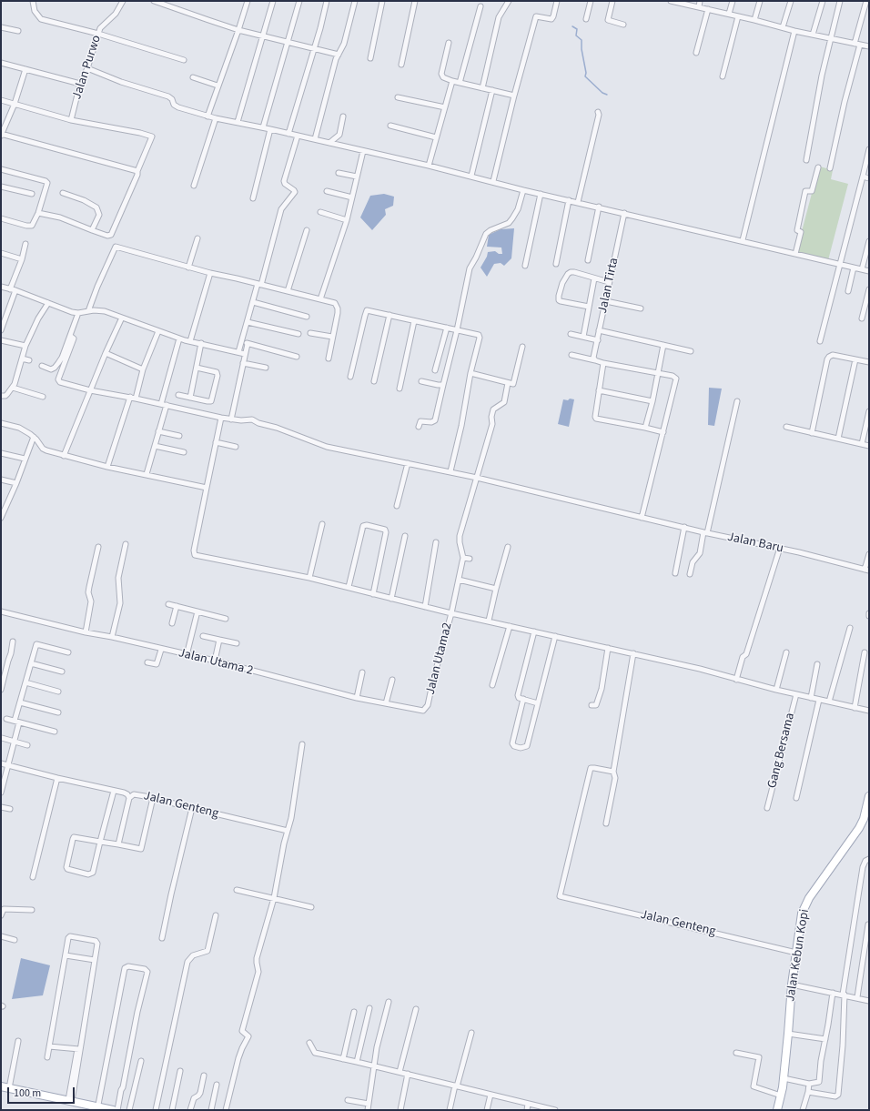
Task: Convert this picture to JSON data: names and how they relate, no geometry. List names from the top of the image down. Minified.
{"streets":{"main road":["Jalan Kebun Kopi"],"street":["Jalan Purwo","Jalan Tirta","Jalan Baru","Jalan Utama2","Jalan Utama 2","Gang Bersama","Jalan Genteng"]},"crossings":[["Jalan Utama2","Jalan Utama 2"],["Jalan Genteng","Jalan Kebun Kopi"]],"scale_bar":"100 m"}
